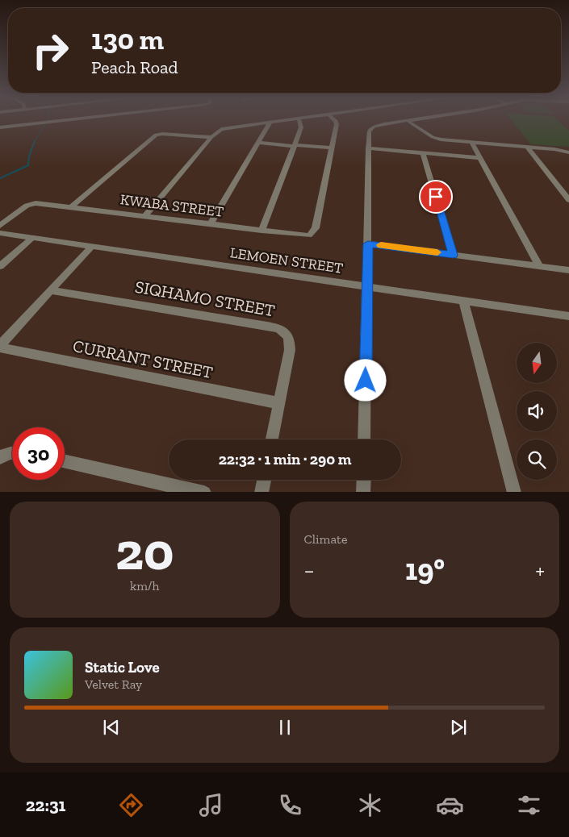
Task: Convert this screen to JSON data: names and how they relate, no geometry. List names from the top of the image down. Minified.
{"streets":{"street":["KWABA STREET","LEMOEN STREET","SIQHAMO STREET","CURRANT STREET"]},"crossings":[["SIQHAMO STREET","CURRANT STREET"]],"north":"bottom","page":{"turn":["130 m","Peach Road"],"limit":"30","trip":"22:32 · 1 min · 290 m","tile":[["20","km/h"],"Climate"],"heat":["−","19°","+"],"song":["Static Love","Velvet Ray"],"tabs":"22:31"}}
